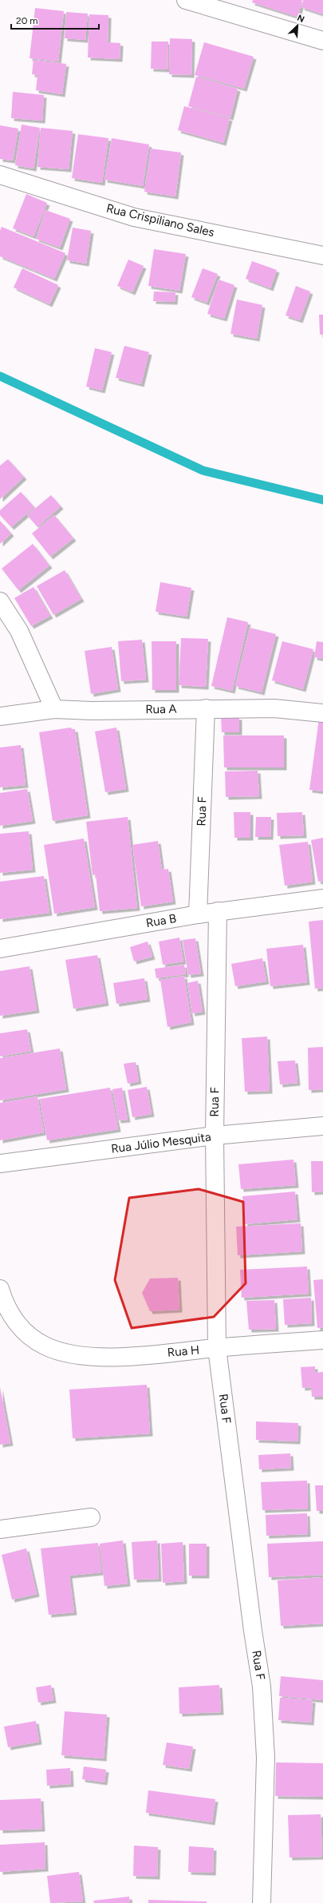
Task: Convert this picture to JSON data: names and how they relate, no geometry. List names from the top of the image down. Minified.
{"streets":{"street":["Rua Crispiliano Sales","Rua A","Rua F","Rua B","Rua Júlio Mesquita","Rua H"]},"crossings":[["Rua A","Rua F"],["Rua F","Rua B"],["Rua F","Rua Júlio Mesquita"],["Rua F","Rua H"]],"scale_bar":"20 m","north":"top right"}
